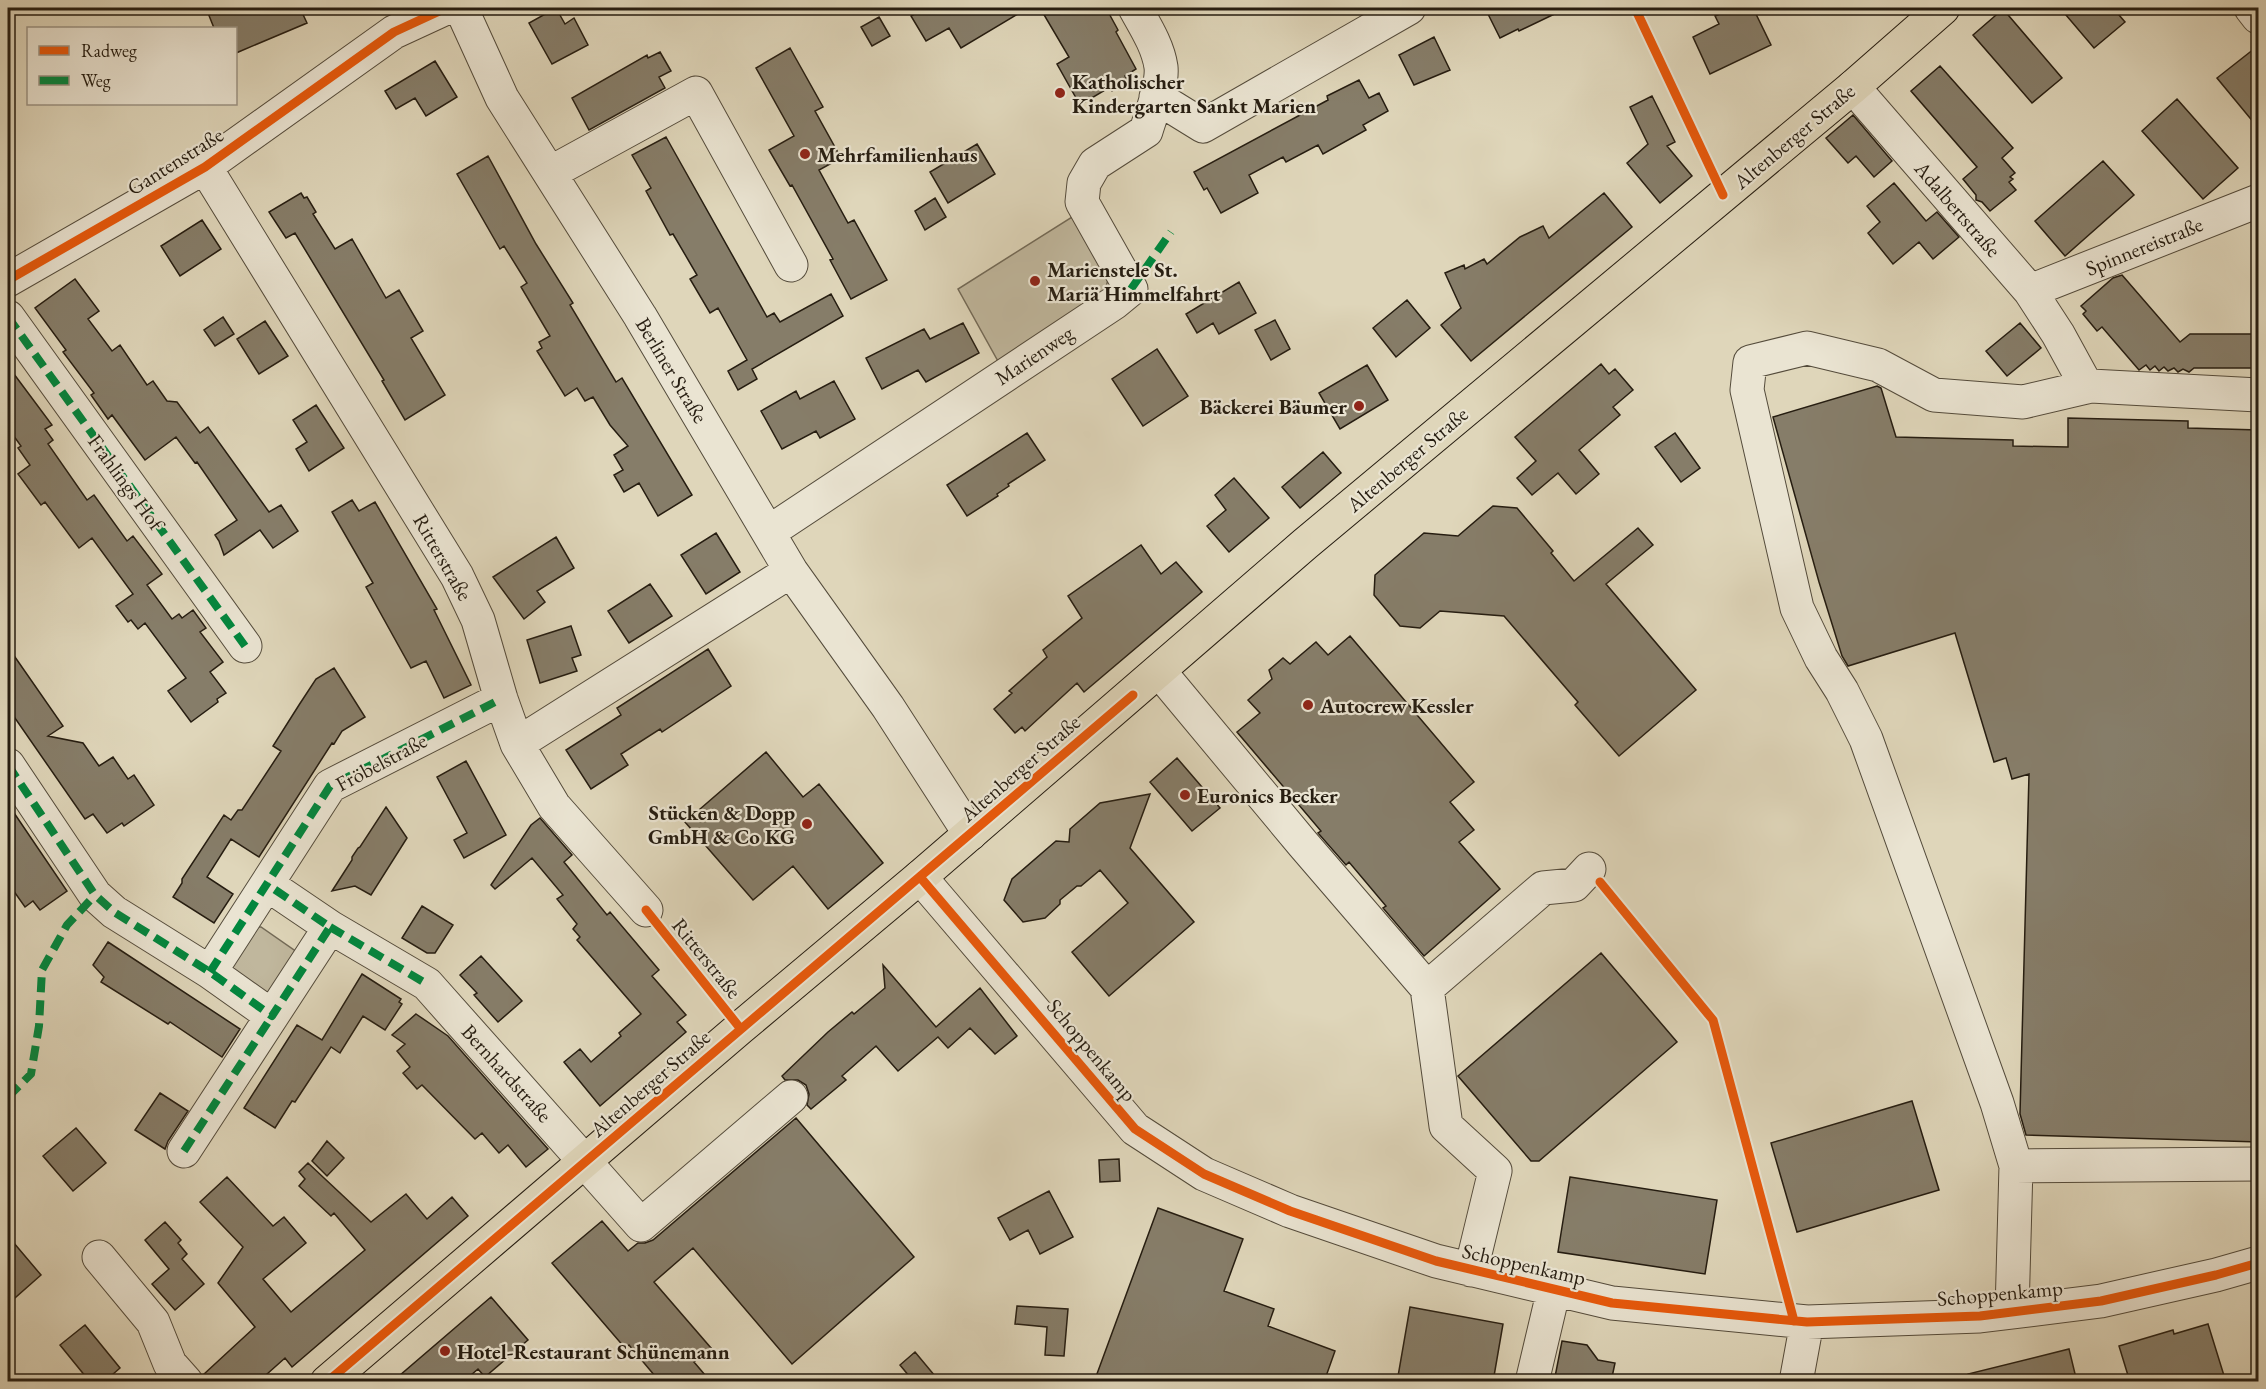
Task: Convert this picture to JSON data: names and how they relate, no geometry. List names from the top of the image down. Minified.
{"streets":{"main road":["Altenberger Straße"],"street":["Gantenstraße","Adalbertstraße","Spinnereistraße","Marienweg","Berliner Straße","Frahlings Hof","Ritterstraße","Fröbelstraße","Schoppenkamp","Bernhardstraße"]},"crossings":[["Altenberger Straße","Adalbertstraße"],["Altenberger Straße","Berliner Straße"],["Altenberger Straße","Schoppenkamp"],["Altenberger Straße","Bernhardstraße"],["Gantenstraße","Ritterstraße"],["Adalbertstraße","Spinnereistraße"],["Marienweg","Berliner Straße"],["Ritterstraße","Fröbelstraße"]],"places":["Katholischer Kindergarten Sankt Marien","Mehrfamilienhaus","Marienstele St. Mariä Himmelfahrt","Bäckerei Bäumer","Autocrew Kessler","Euronics Becker","Stücken & Dopp GmbH & Co KG","Hotel-Restaurant Schünemann"],"legend":["Radweg","Weg"]}
